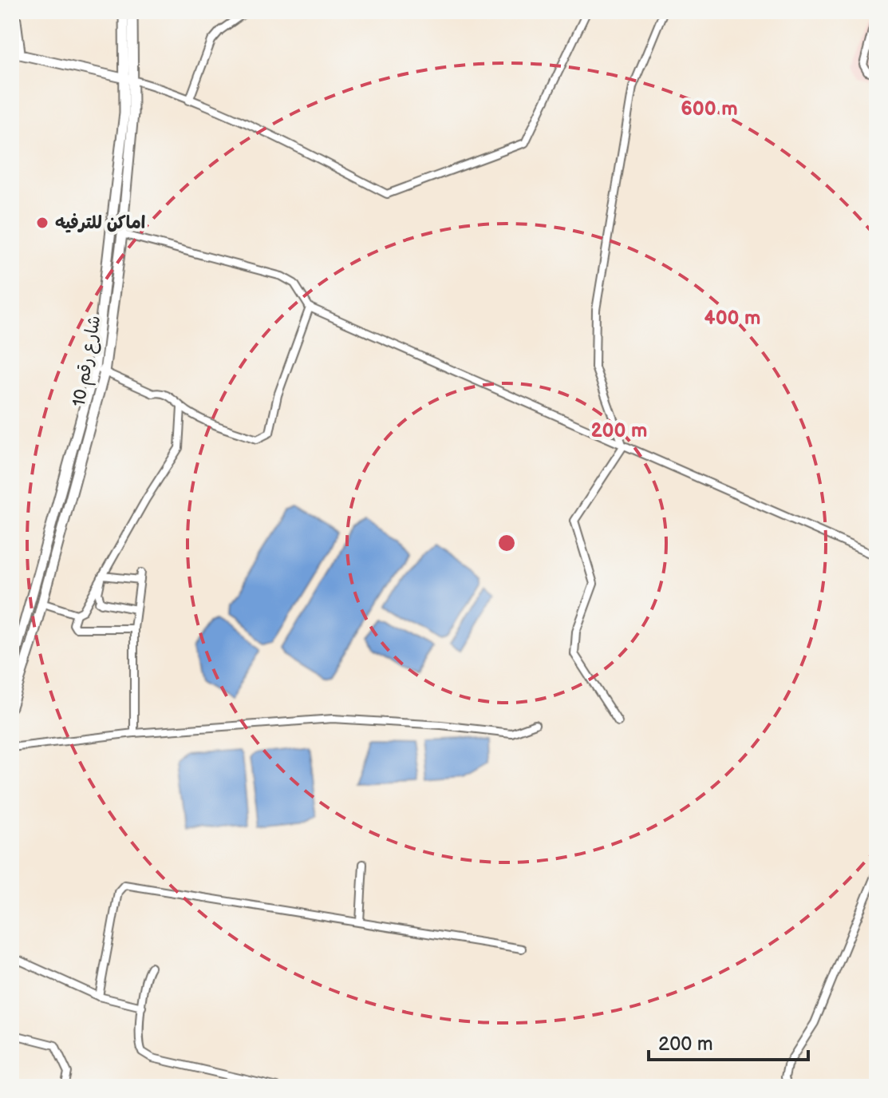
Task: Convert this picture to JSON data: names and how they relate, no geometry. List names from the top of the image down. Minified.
{"streets":{"main road":["شارع رقم 10"]},"places":["اماكن للترفيه"],"scale_bar":"200 m","rings":["600 m","400 m","200 m"]}
